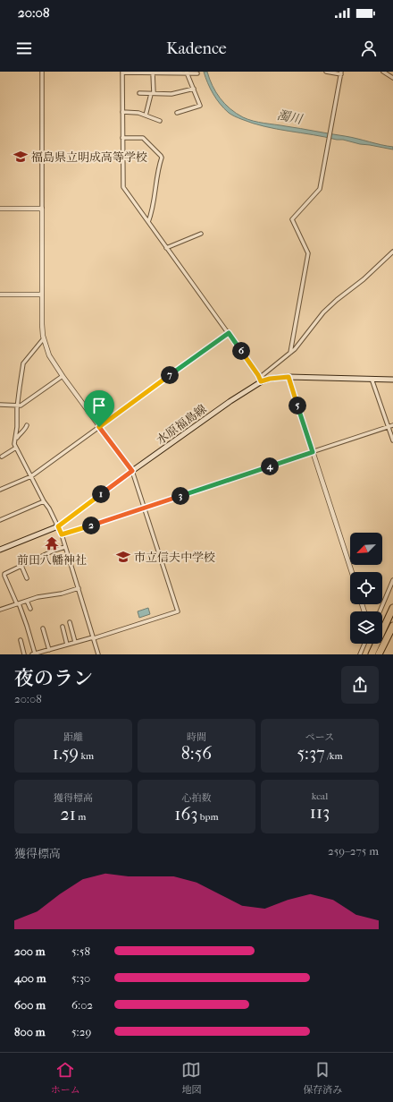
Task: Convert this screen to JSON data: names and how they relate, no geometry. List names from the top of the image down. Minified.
{"streets":{"main road":["水原福島線"]},"water":["濁川"],"places":{"school or university":["福島県立明成高等学校","市立信夫中学校"],"temple":["前田八幡神社"]},"north":"bottom left","page":{"status":"20:08","header":"Kadence","pins":["6","7","5","4","1","3","2"],"heading":["夜のラン","20:08"],"stats":[["距離","1.59 km"],["時間","8:56"],["ペース","5:37 /km"],["獲得標高","21 m"],["心拍数","163 bpm"],["kcal","113"]],"chart":["獲得標高","259–275 m"],"list":[{"name":"200 m","note":"5:58"},{"name":"400 m","note":"5:30"},{"name":"600 m","note":"6:02"},{"name":"800 m","note":"5:29"}],"tabs":["ホーム","地図","保存済み"]}}
